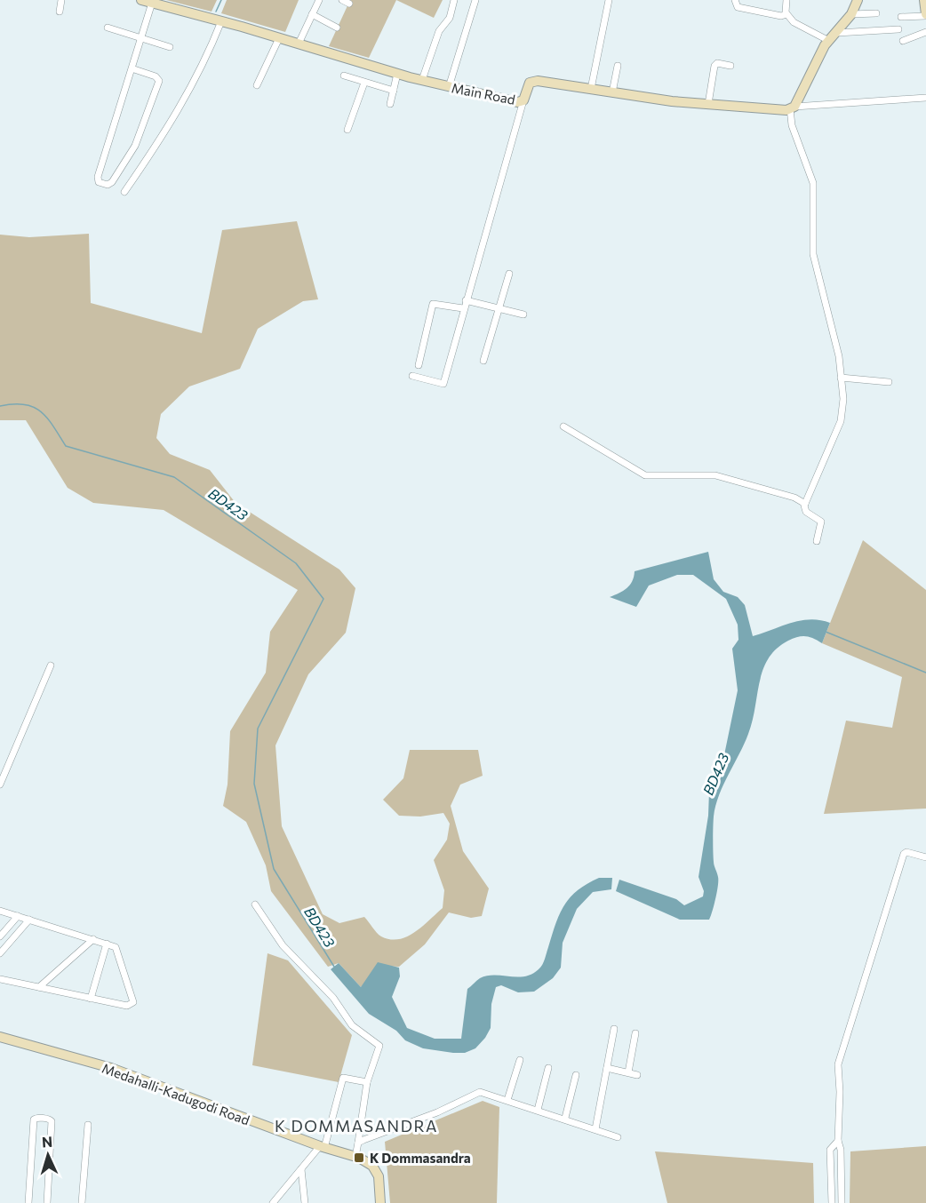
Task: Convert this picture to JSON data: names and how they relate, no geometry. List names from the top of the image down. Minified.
{"streets":{"street":["Main Road","Medahalli-Kadugodi Road"]},"districts":["K DOMMASANDRA"],"water":["BD423"],"places":{"transit":["K Dommasandra"]},"north":"top"}
